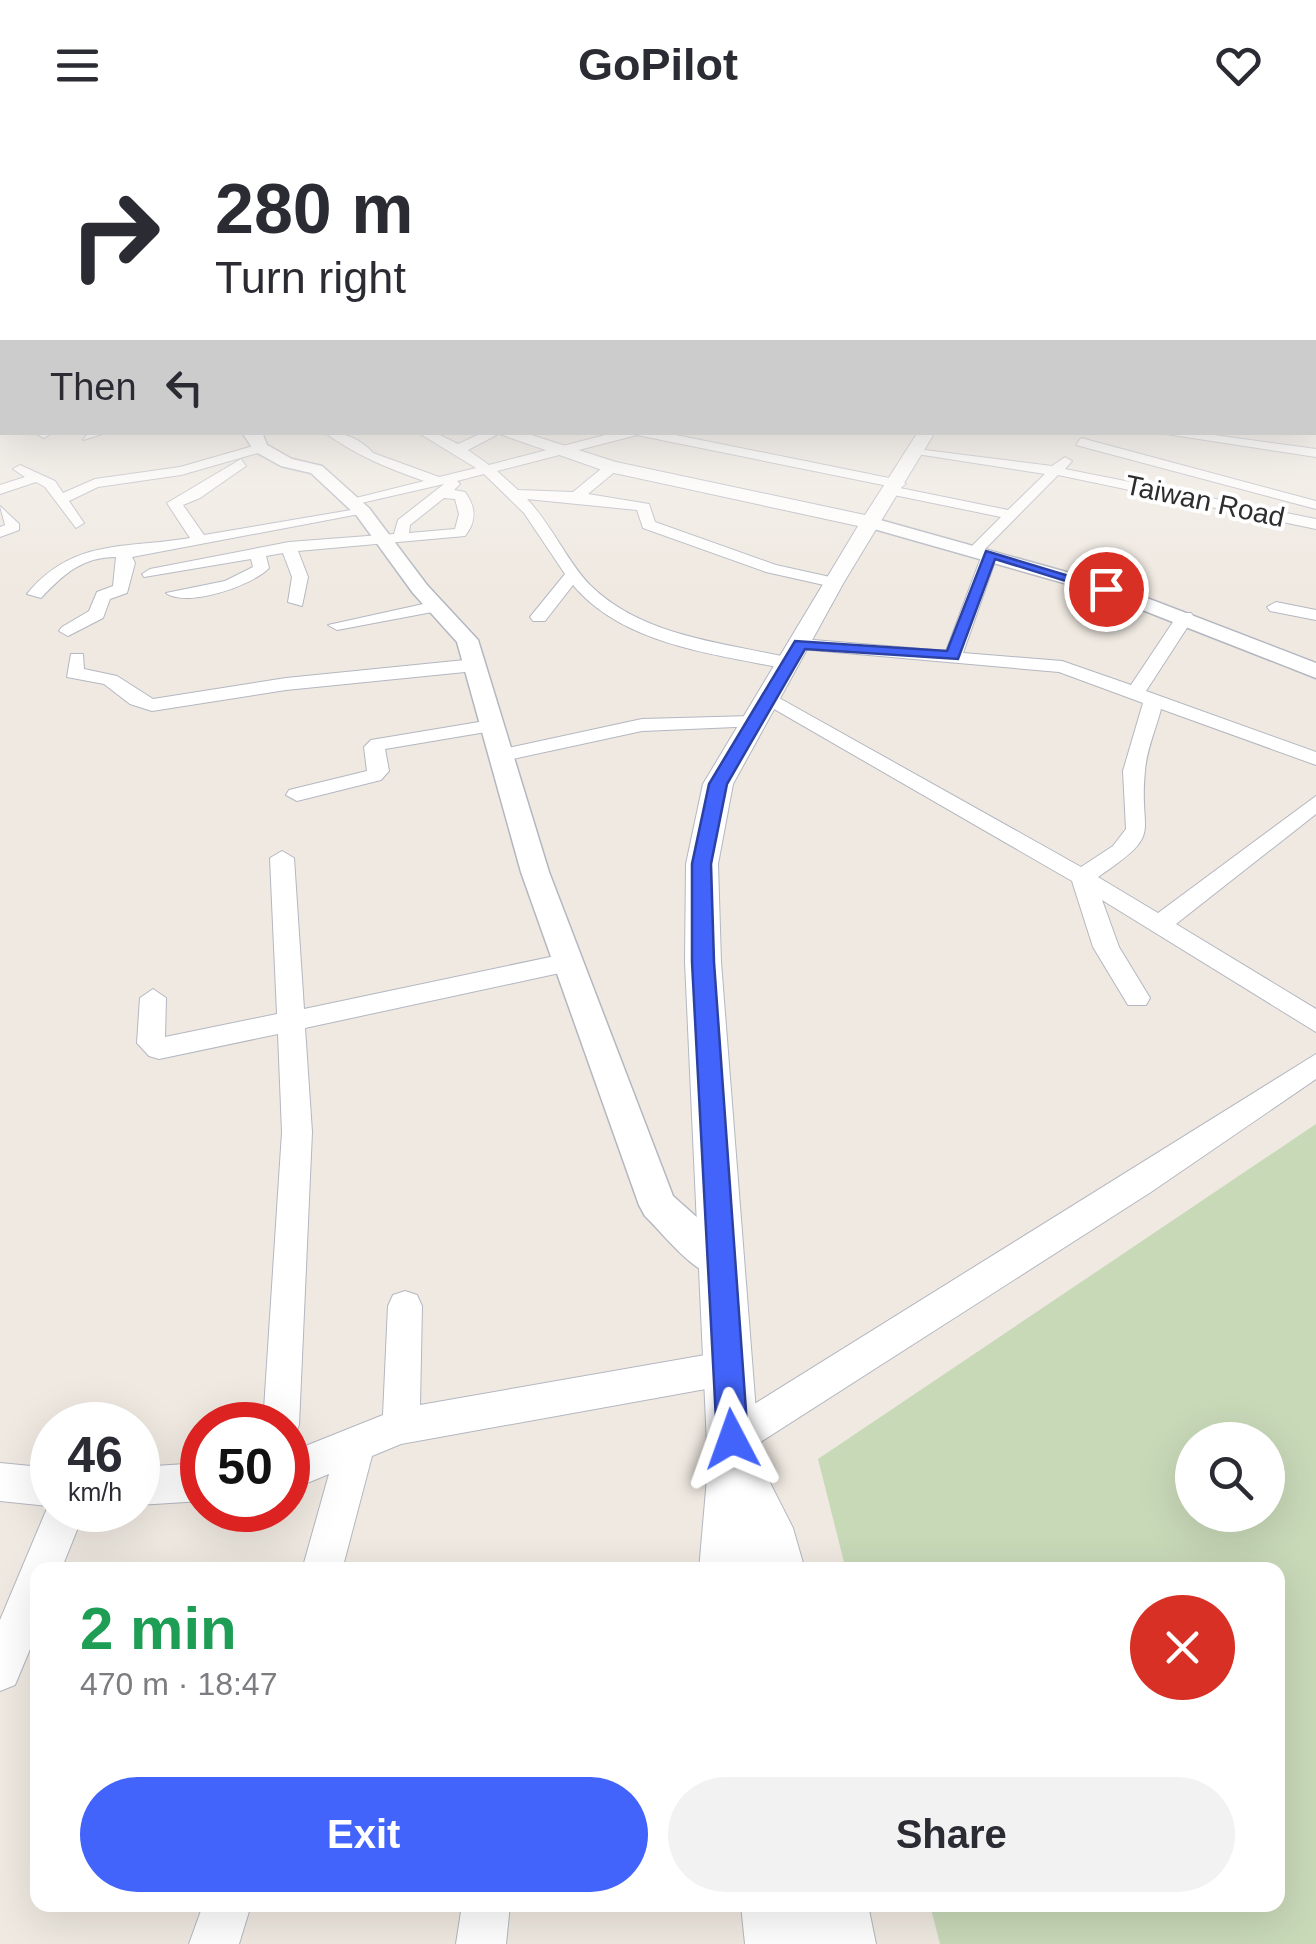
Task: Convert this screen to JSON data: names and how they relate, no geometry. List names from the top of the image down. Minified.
{"streets":{"street":["Taiwan Road"]},"page":{"header":"GoPilot","turn":["280 m","Turn right"],"then":"Then","speed":"46 km/h","limit":"50","heading":["2 min","470 m · 18:47"],"buttons":["Exit","Share"]}}
